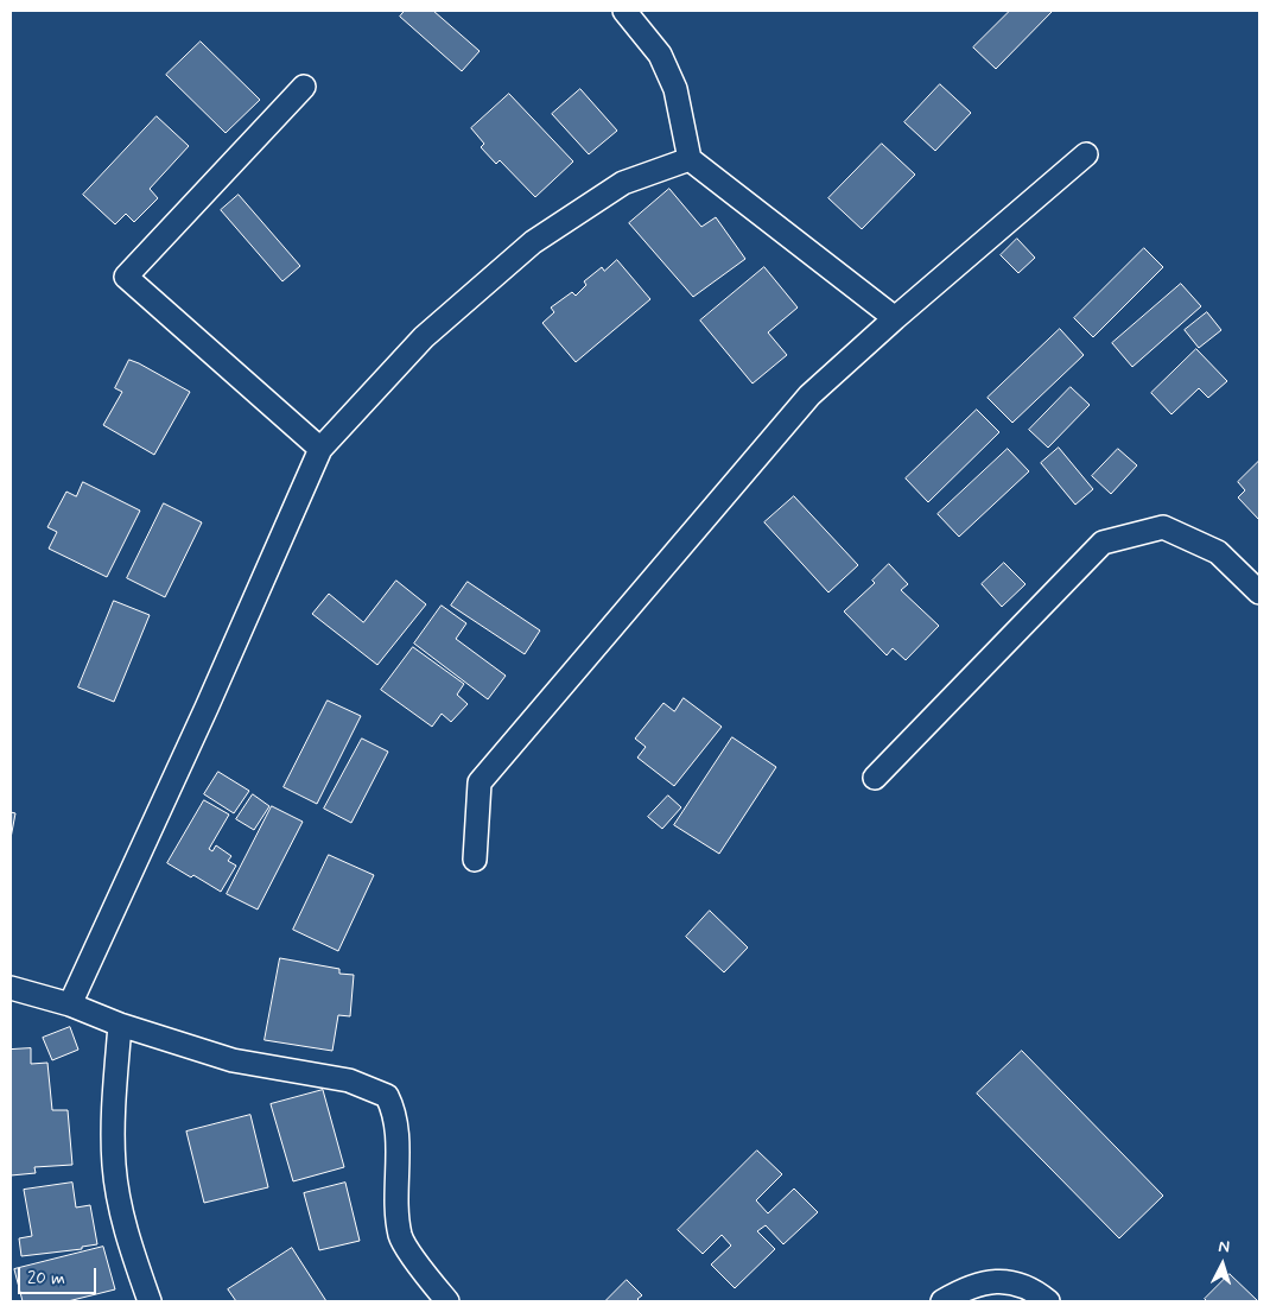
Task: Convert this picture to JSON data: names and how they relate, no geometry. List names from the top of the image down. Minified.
{"scale_bar":"20 m","north":"top"}
